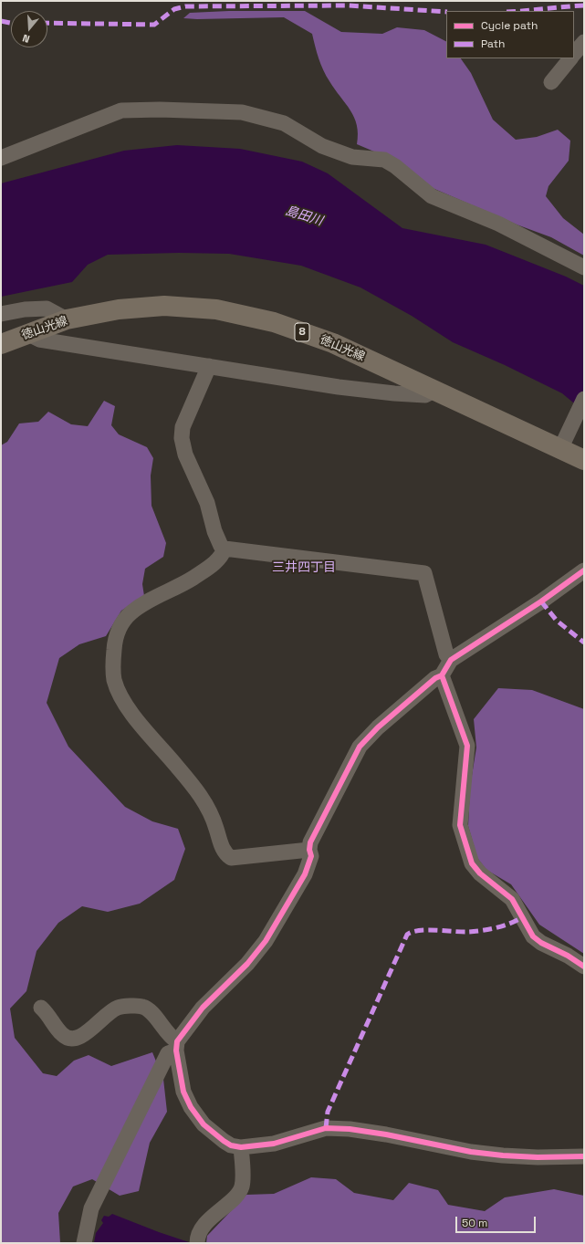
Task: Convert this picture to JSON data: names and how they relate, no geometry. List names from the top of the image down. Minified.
{"streets":{"main road":["徳山光線","8"]},"districts":["三井四丁目"],"water":["島田川"],"legend":["Cycle path","Path"],"scale_bar":"50 m","north":"bottom"}
